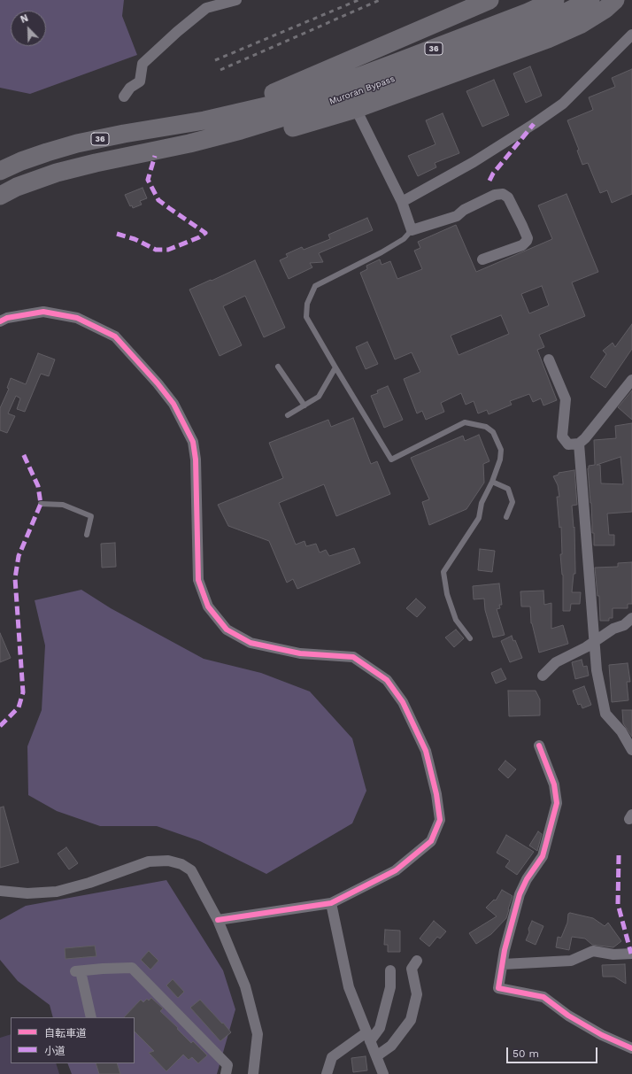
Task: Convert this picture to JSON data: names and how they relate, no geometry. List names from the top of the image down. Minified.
{"streets":{"highway":["36","Muroran Bypass"]},"crossings":[["36","Muroran Bypass"]],"legend":["自転車道","小道"],"scale_bar":"50 m","north":"top left"}
